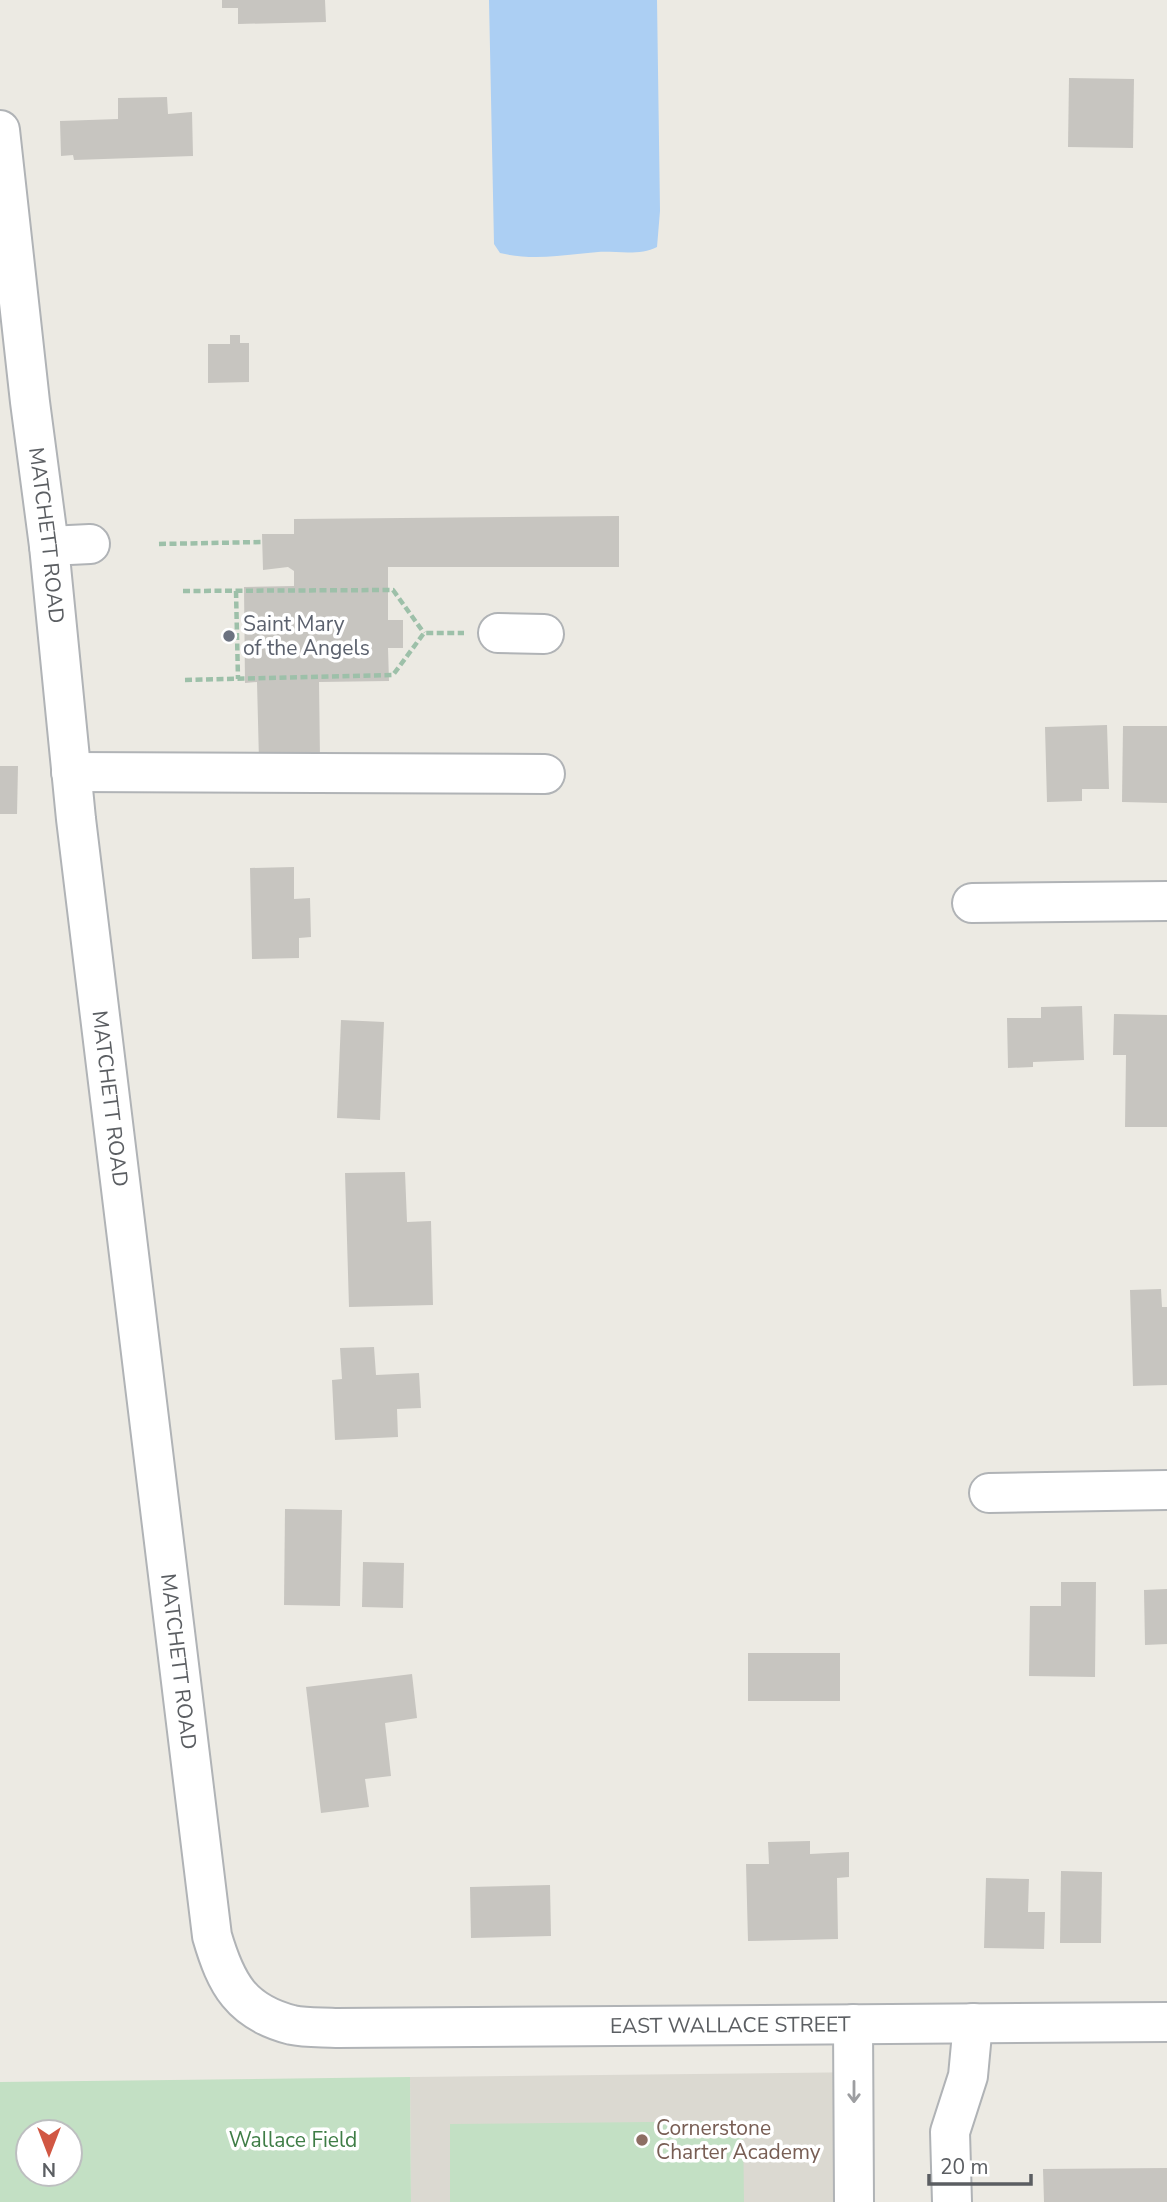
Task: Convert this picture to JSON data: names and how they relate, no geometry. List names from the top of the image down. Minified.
{"streets":{"street":["MATCHETT ROAD","EAST WALLACE STREET"]},"crossings":[["MATCHETT ROAD","EAST WALLACE STREET"]],"parks":["Wallace Field"],"places":["Saint Mary of the Angels","Cornerstone Charter Academy"],"scale_bar":"20 m","north":"bottom"}
